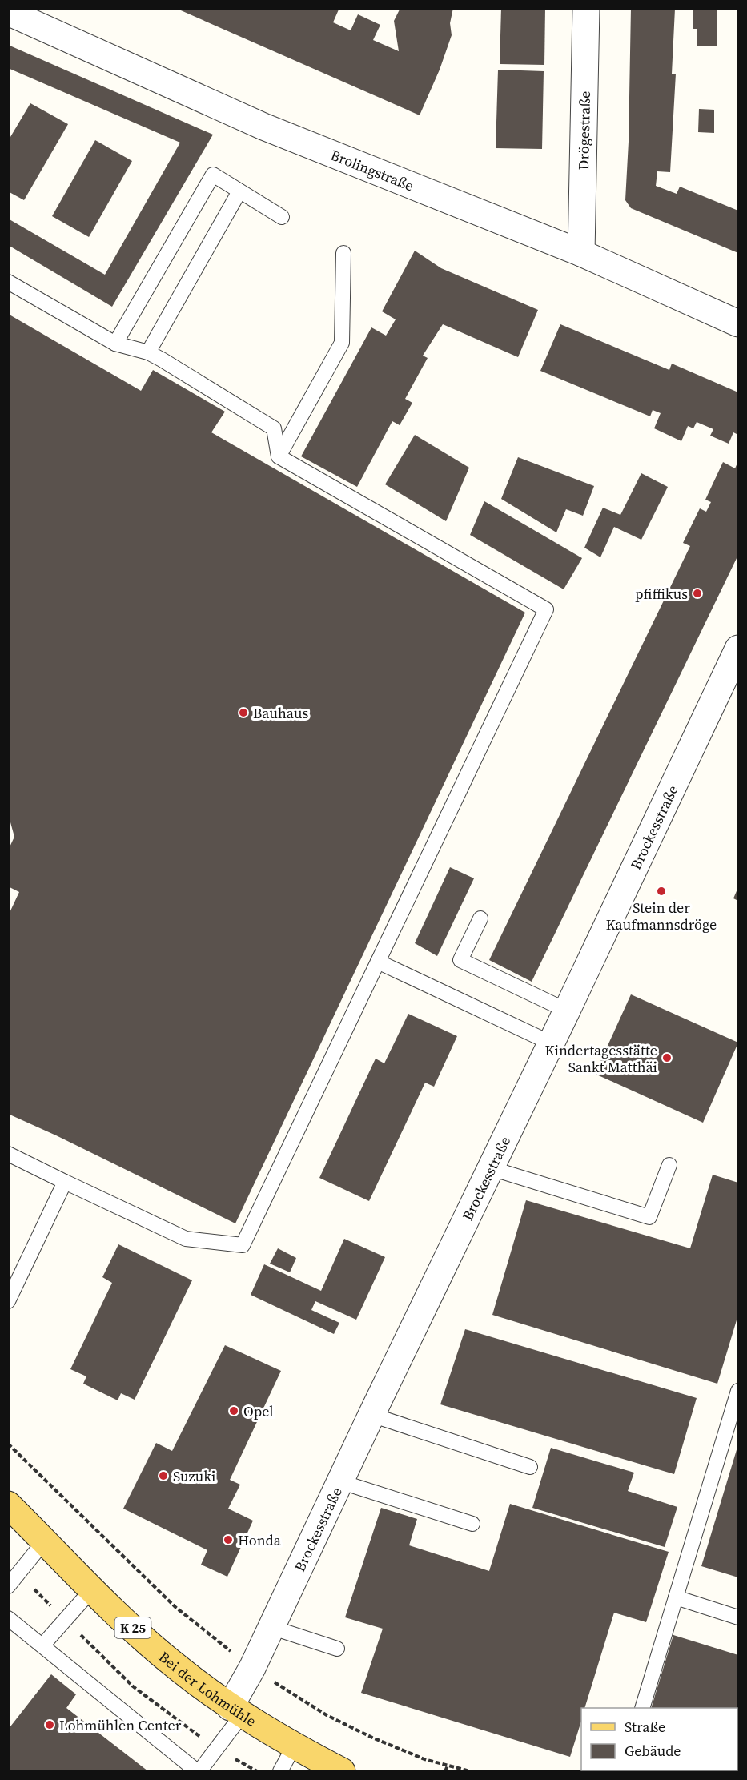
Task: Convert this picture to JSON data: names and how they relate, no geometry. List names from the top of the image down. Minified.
{"streets":{"main road":["K 25","Bei der Lohmühle"],"street":["Drögestraße","Brolingstraße","Brockesstraße"]},"crossings":[["Drögestraße","Brolingstraße"],["Brockesstraße","Bei der Lohmühle"]],"places":["pfiffikus","Bauhaus","Stein der Kaufmannsdröge","Kindertagesstätte Sankt Matthäi","Opel","Suzuki","Honda","Lohmühlen Center"],"legend":["Straße","Gebäude"]}
